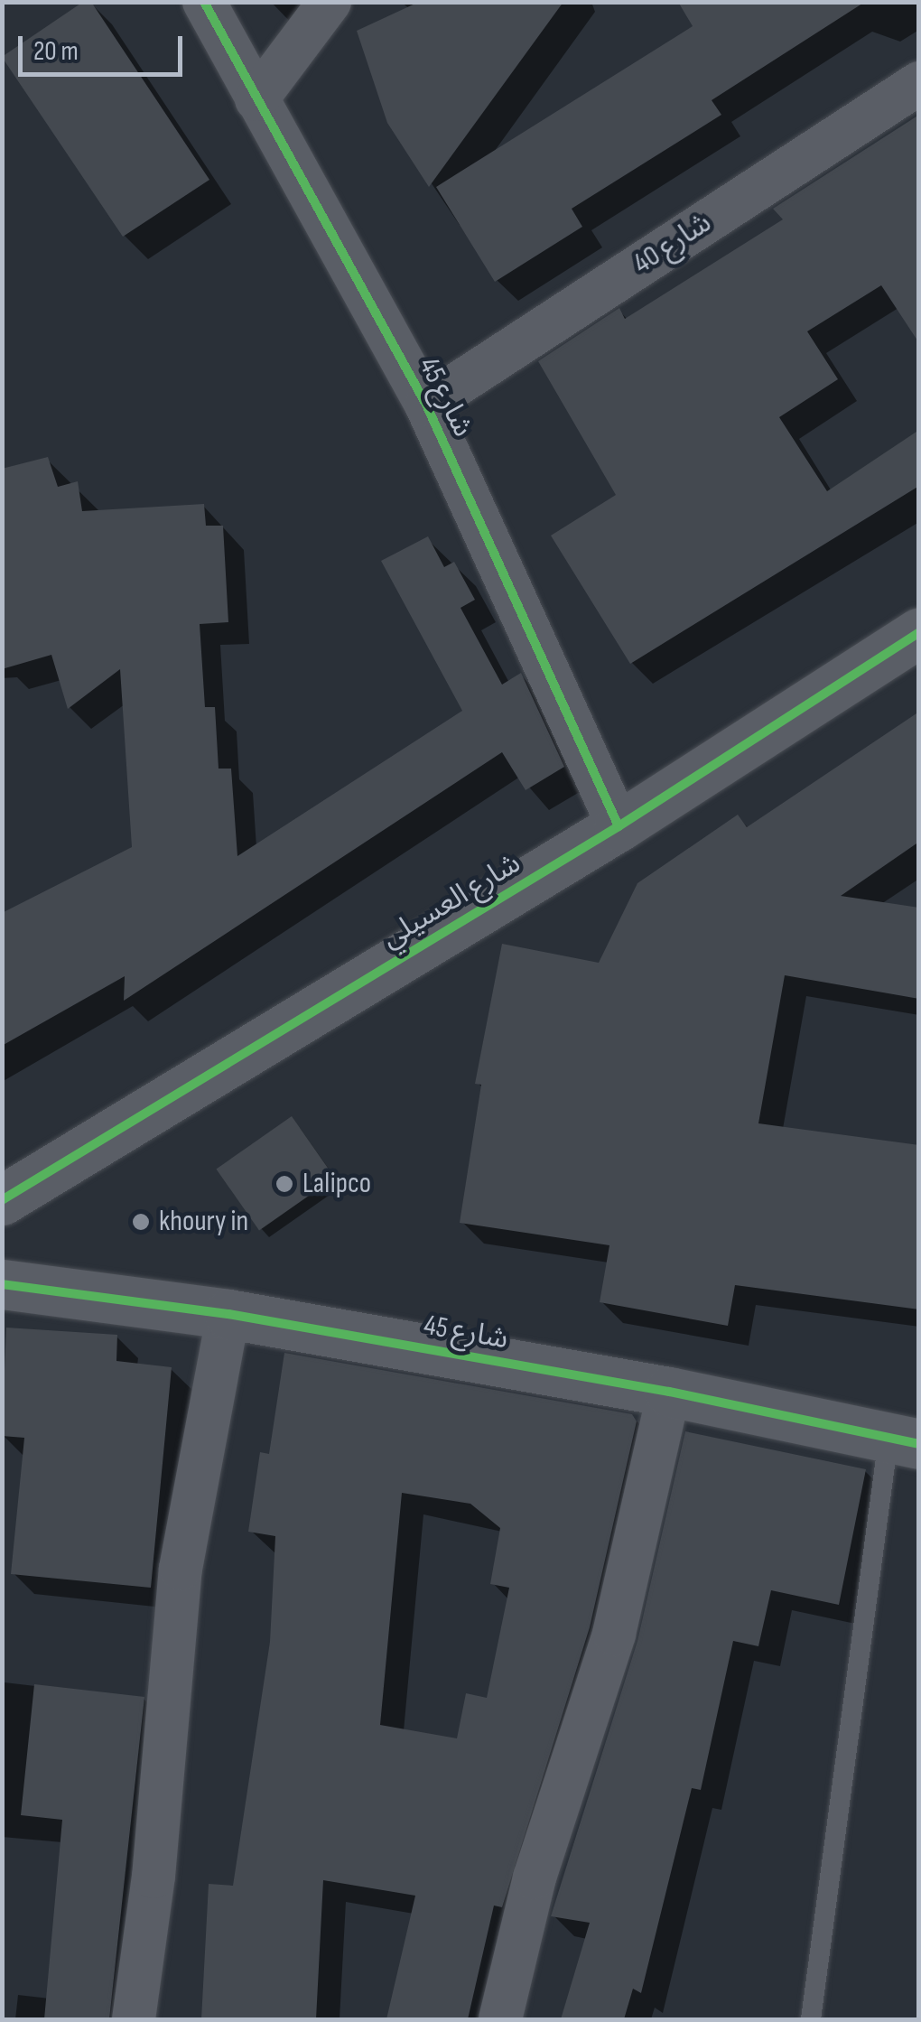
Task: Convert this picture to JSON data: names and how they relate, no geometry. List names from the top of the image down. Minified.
{"streets":{"street":["شارع 40","شارع 45","شارع العسيلي"]},"crossings":[["شارع 40","شارع 45"],["شارع 45","شارع العسيلي"]],"places":["Lalipco","khoury in"],"scale_bar":"20 m"}
